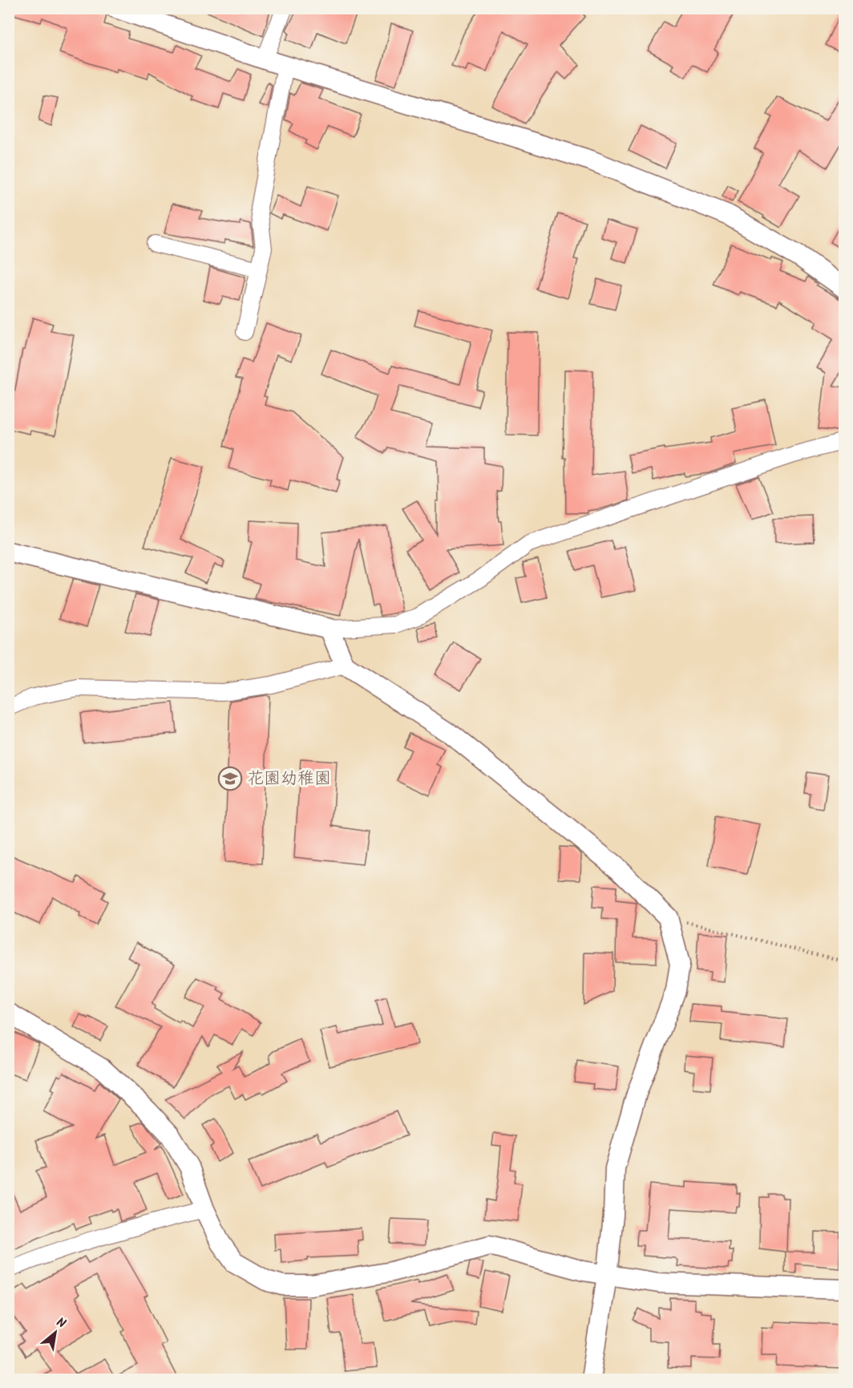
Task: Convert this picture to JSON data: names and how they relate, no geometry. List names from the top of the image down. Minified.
{"places":{"school or university":["花園幼稚園"]},"north":"top right"}
